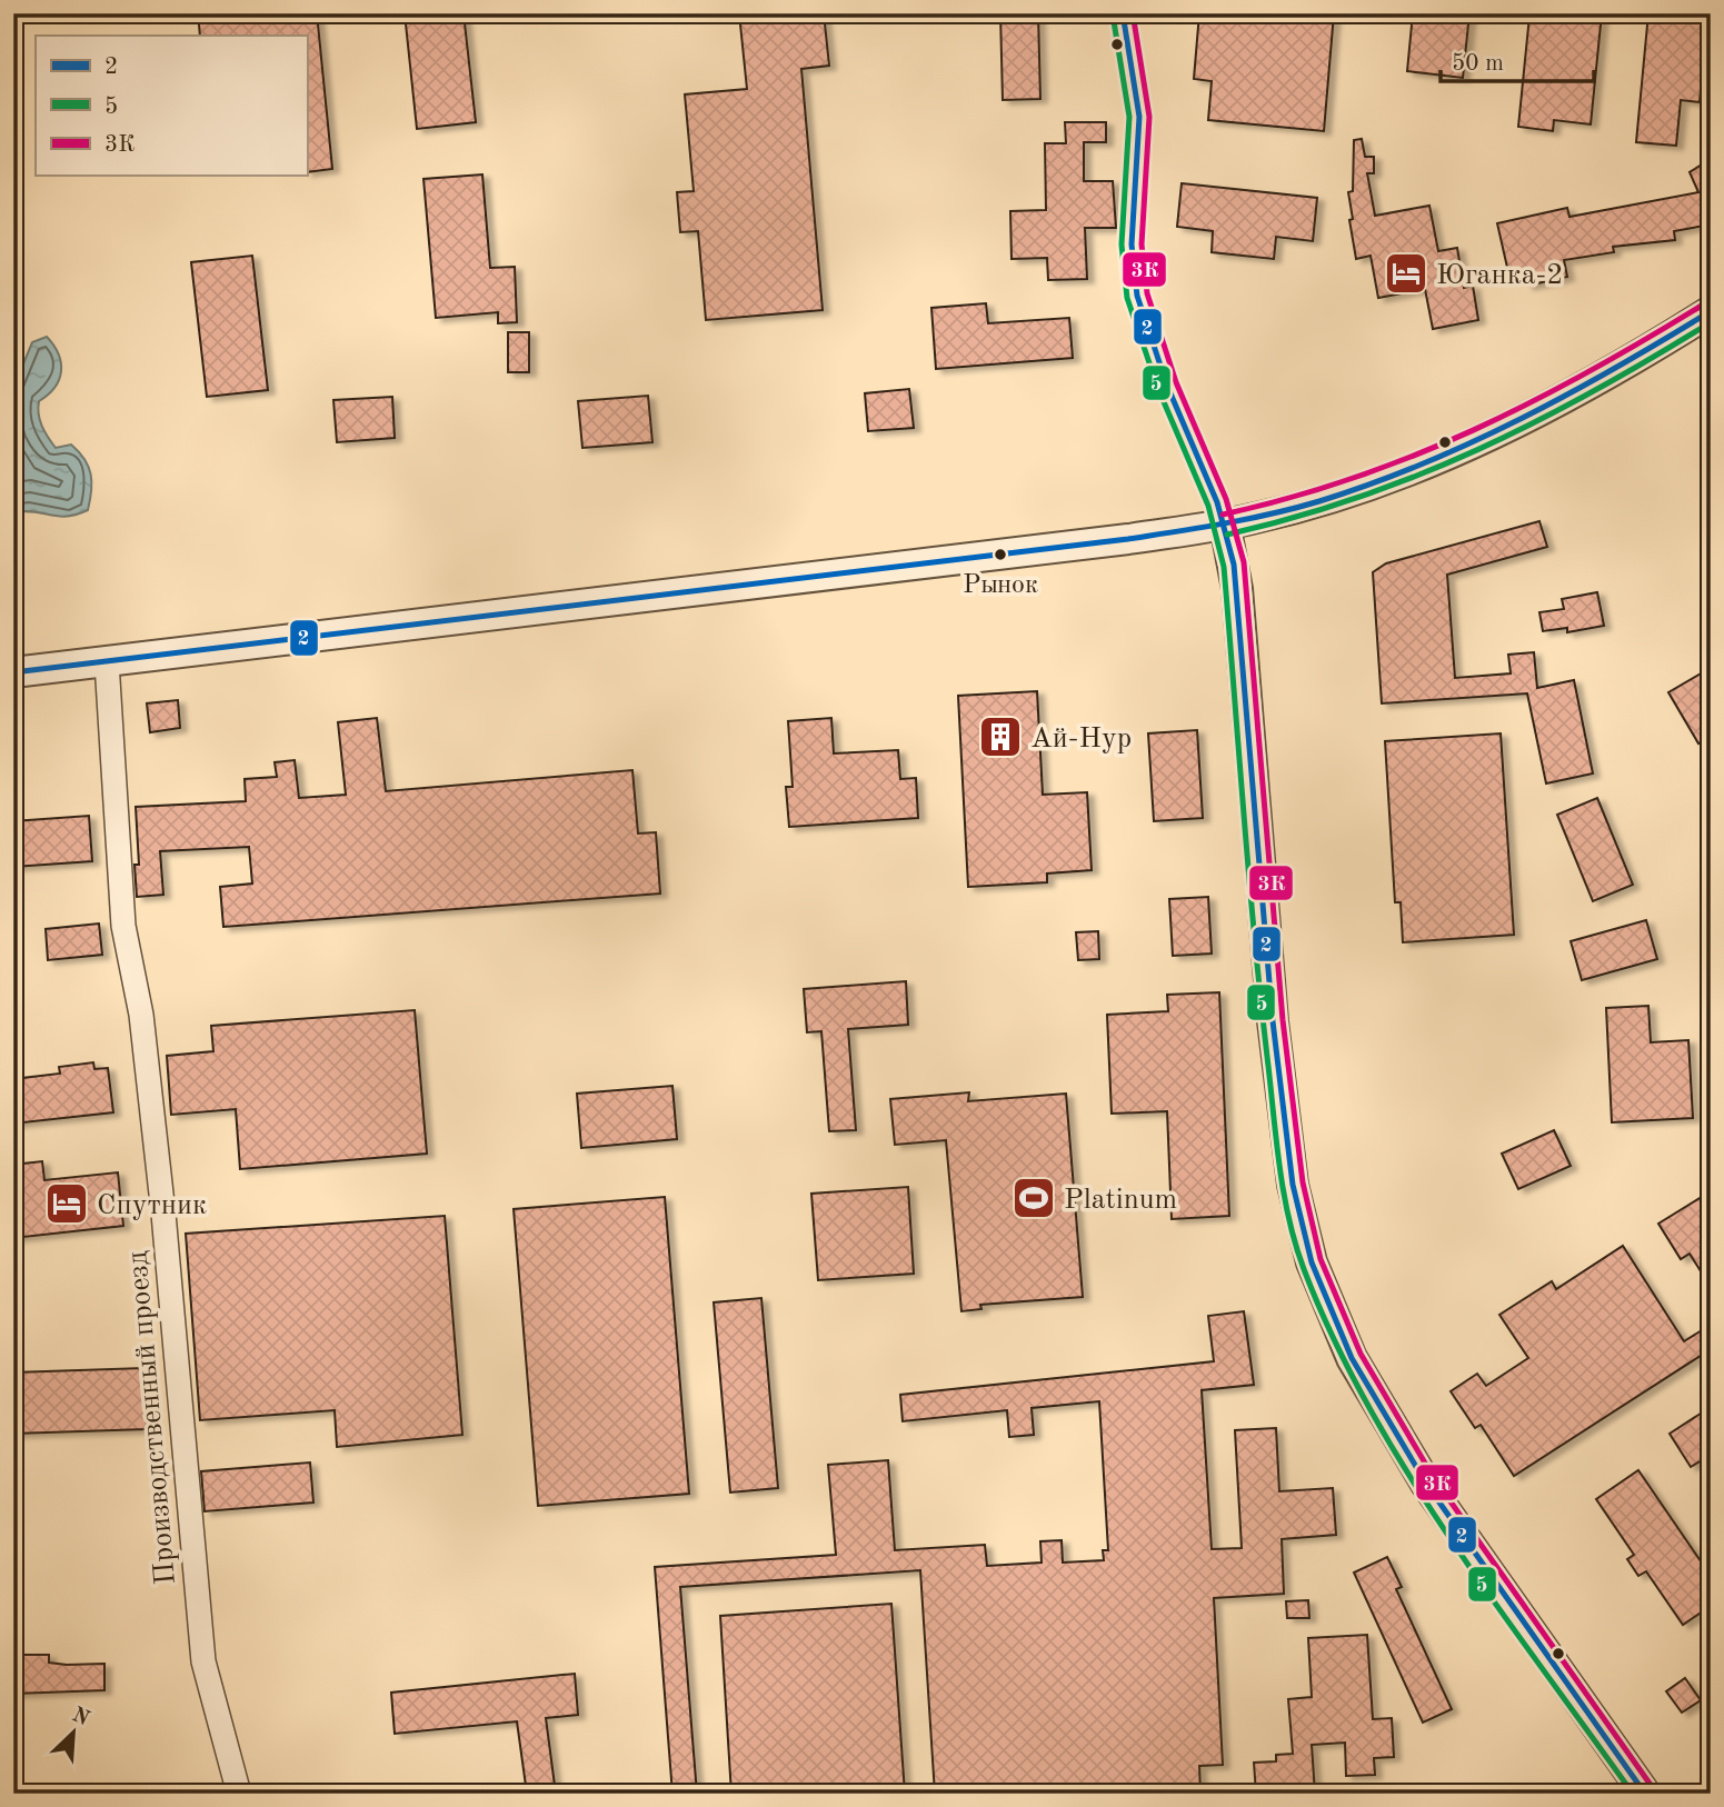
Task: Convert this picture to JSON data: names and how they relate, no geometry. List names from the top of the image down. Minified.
{"streets":{"street":["Производственный проезд"]},"places":{"hotel":["Юганка-2","Спутник"],"other":["Рынок"],"building":["Ай-Нур"],"sports":["Platinum"]},"lines":["transit line 2","transit line 3К","transit line 5"],"legend":["2","5","3К"],"scale_bar":"50 m","north":"top right"}
